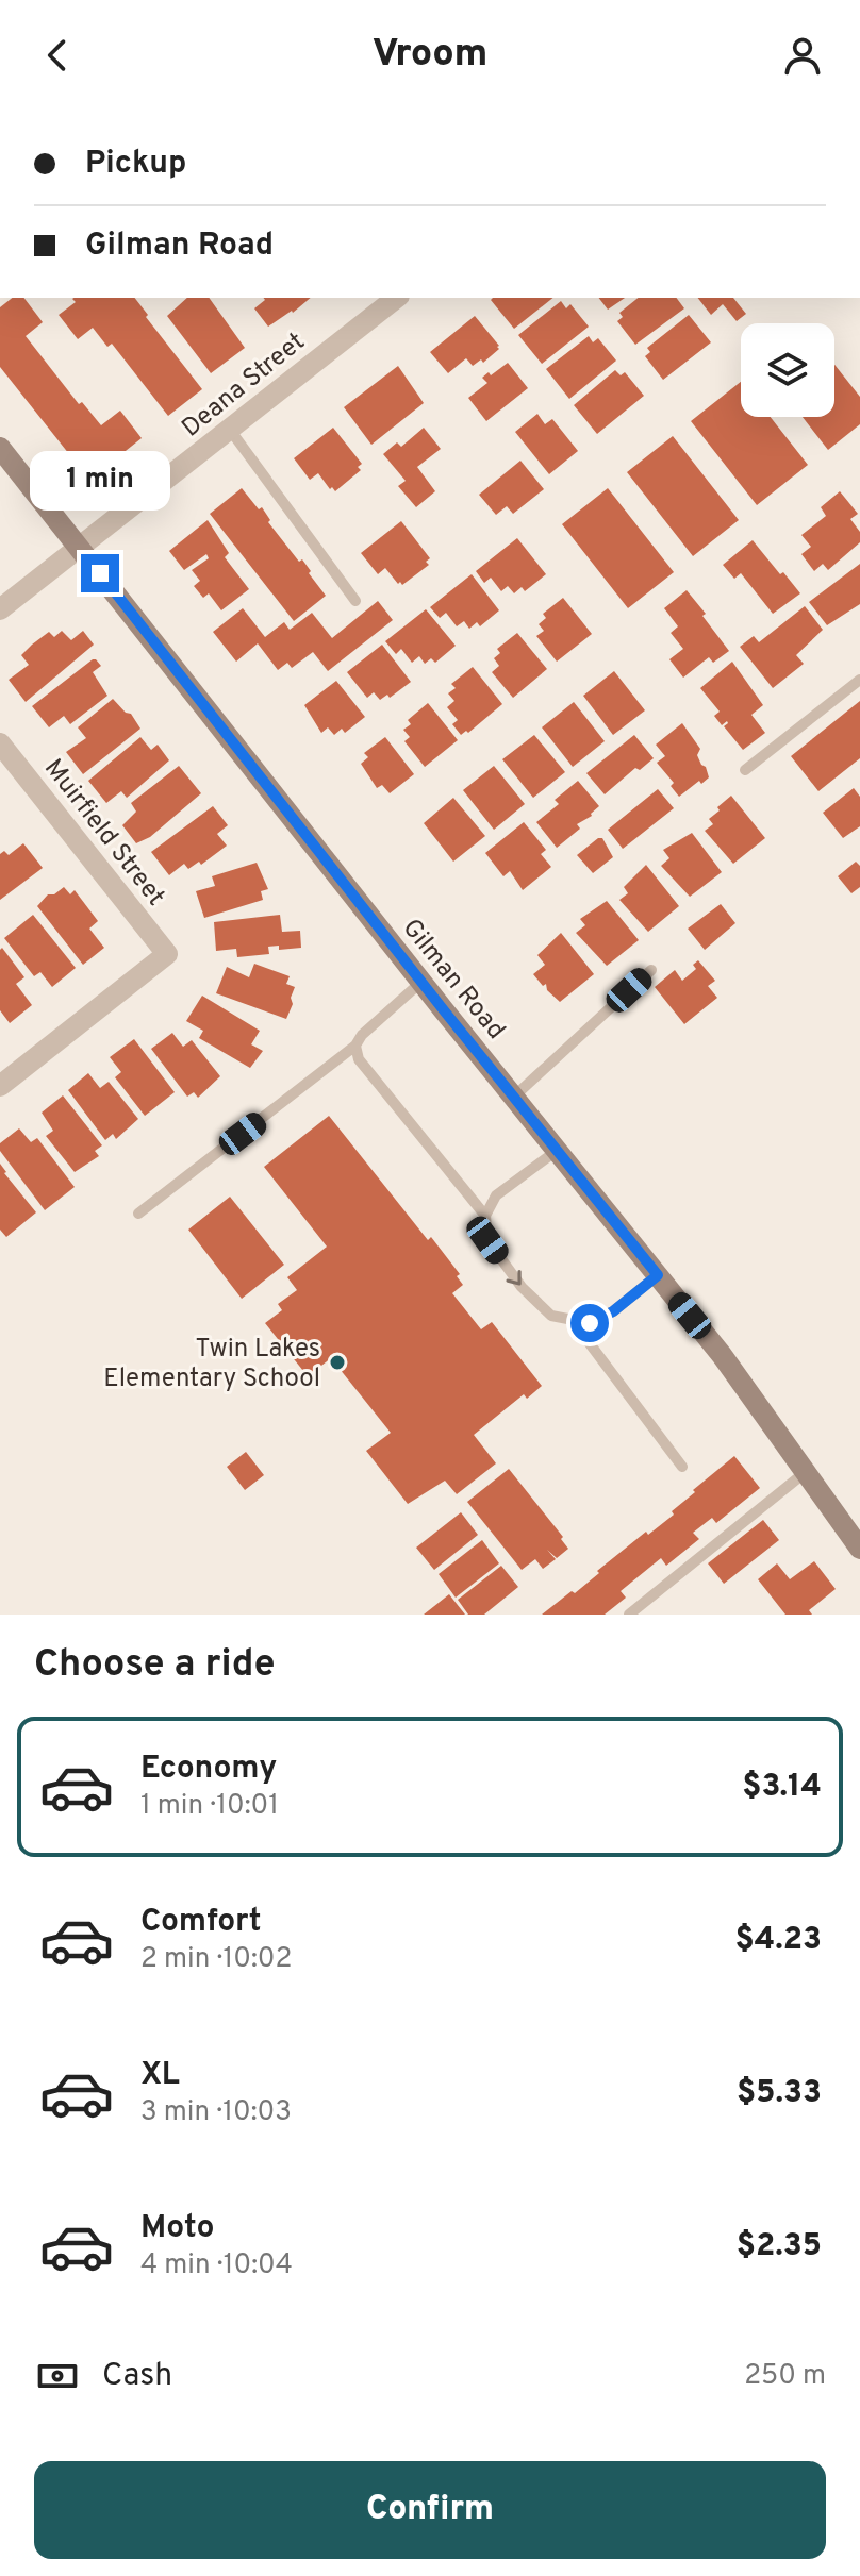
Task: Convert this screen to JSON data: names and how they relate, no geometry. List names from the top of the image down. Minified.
{"streets":{"street":["Deana Street","Muirfield Street","Gilman Road"]},"crossings":[["Deana Street","Gilman Road"]],"places":["Twin Lakes Elementary School"],"page":{"header":"Vroom","banner":["Pickup","Gilman Road"],"bubble":"1 min","heading":"Choose a ride","list":[{"name":"Economy","note":"1 min · 10:01","value":"$3.14"},{"name":"Comfort","note":"2 min · 10:02","value":"$4.23"},{"name":"XL","note":"3 min · 10:03","value":"$5.33"},{"name":"Moto","note":"4 min · 10:04","value":"$2.35"}],"pay":["Cash","250 m"],"buttons":"Confirm"}}
